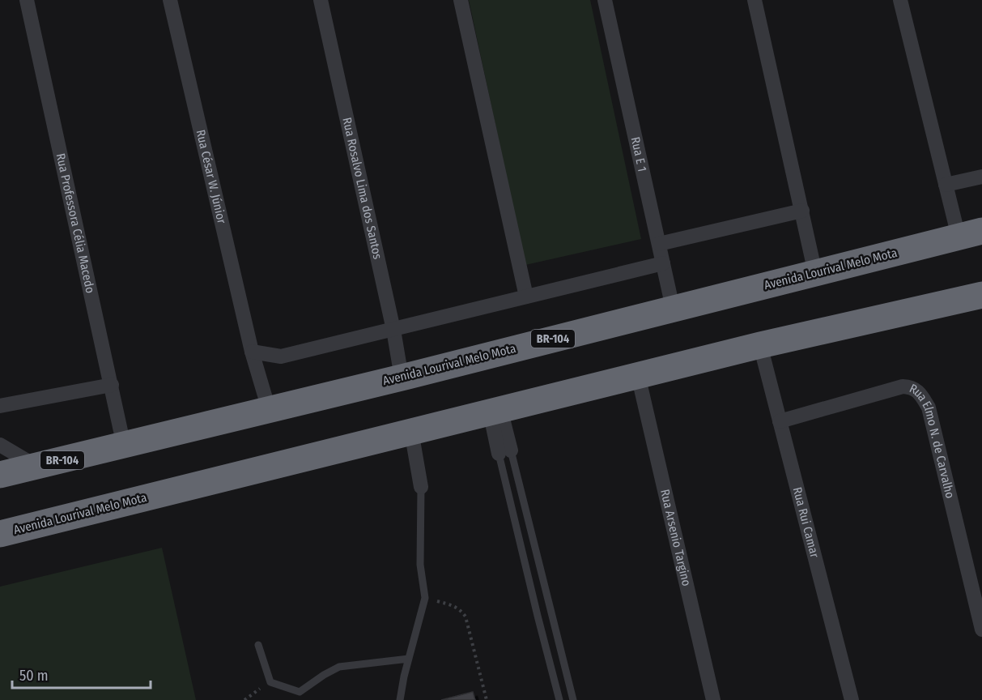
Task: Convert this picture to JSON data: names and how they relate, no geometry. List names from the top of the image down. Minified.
{"streets":{"highway":["Avenida Lourival Melo Mota","BR-104"],"street":["Rua E 1","Rua César W. Júnior","Rua Rosalvo Lima dos Santos","Rua Professora Célia Macedo","Rua Elmo N. de Carvalho","Rua Rui Camar","Rua Arsenio Targino"]},"crossings":[["Rua E 1","Avenida Lourival Melo Mota"],["Rua César W. Júnior","Avenida Lourival Melo Mota"],["Rua Rosalvo Lima dos Santos","Avenida Lourival Melo Mota"],["Rua Professora Célia Macedo","Avenida Lourival Melo Mota"],["Avenida Lourival Melo Mota","Rua Rui Camar"],["Avenida Lourival Melo Mota","Rua Arsenio Targino"],["Rua Elmo N. de Carvalho","Rua Rui Camar"]],"scale_bar":"50 m"}
